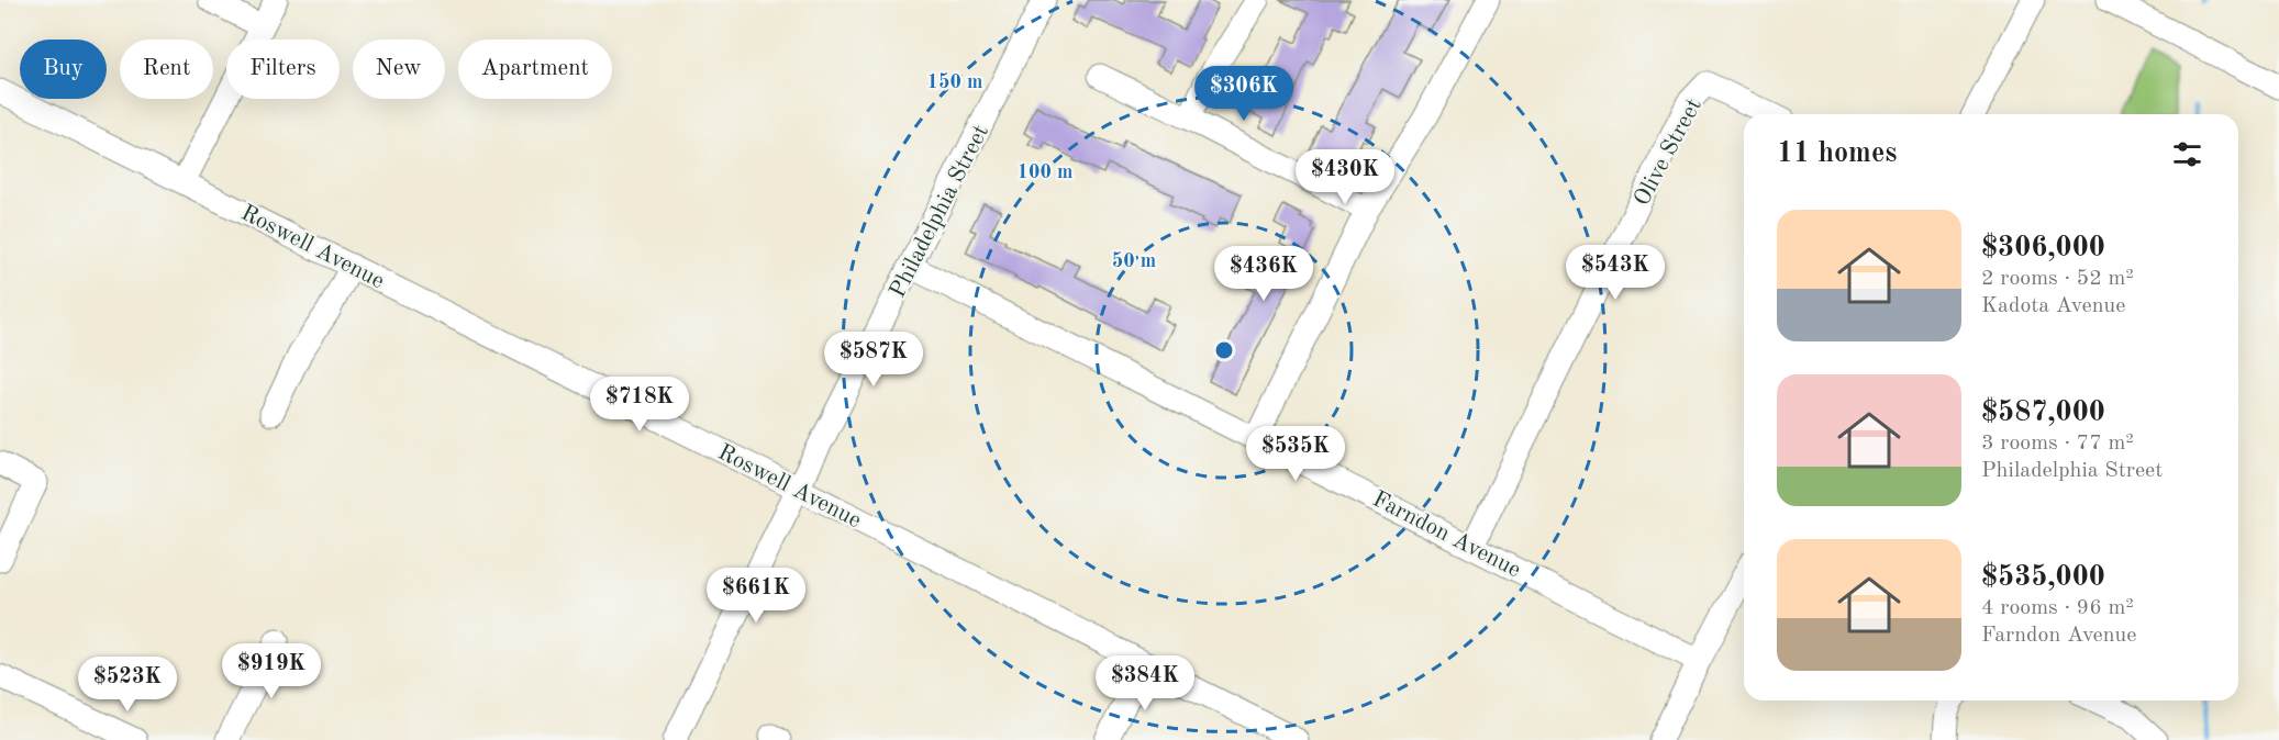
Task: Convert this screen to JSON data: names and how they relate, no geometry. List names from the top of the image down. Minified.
{"streets":{"street":["Olive Street","Philadelphia Street","Roswell Avenue","Farndon Avenue"]},"crossings":[["Olive Street","Farndon Avenue"],["Philadelphia Street","Roswell Avenue"],["Philadelphia Street","Farndon Avenue"]],"page":{"chip":["Buy","Rent","Filters","New","Apartment"],"price":["$306K","$430K","$543K","$436K","$587K","$718K","$535K","$661K","$919K","$384K","$523K"],"heading":"11 homes","list":[{"name":"$306,000","note":"2 rooms · 52 m² · Kadota Avenue"},{"name":"$587,000","note":"3 rooms · 77 m² · Philadelphia Street"},{"name":"$535,000","note":"4 rooms · 96 m² · Farndon Avenue"}]},"rings":["150 m","100 m","50 m"]}
